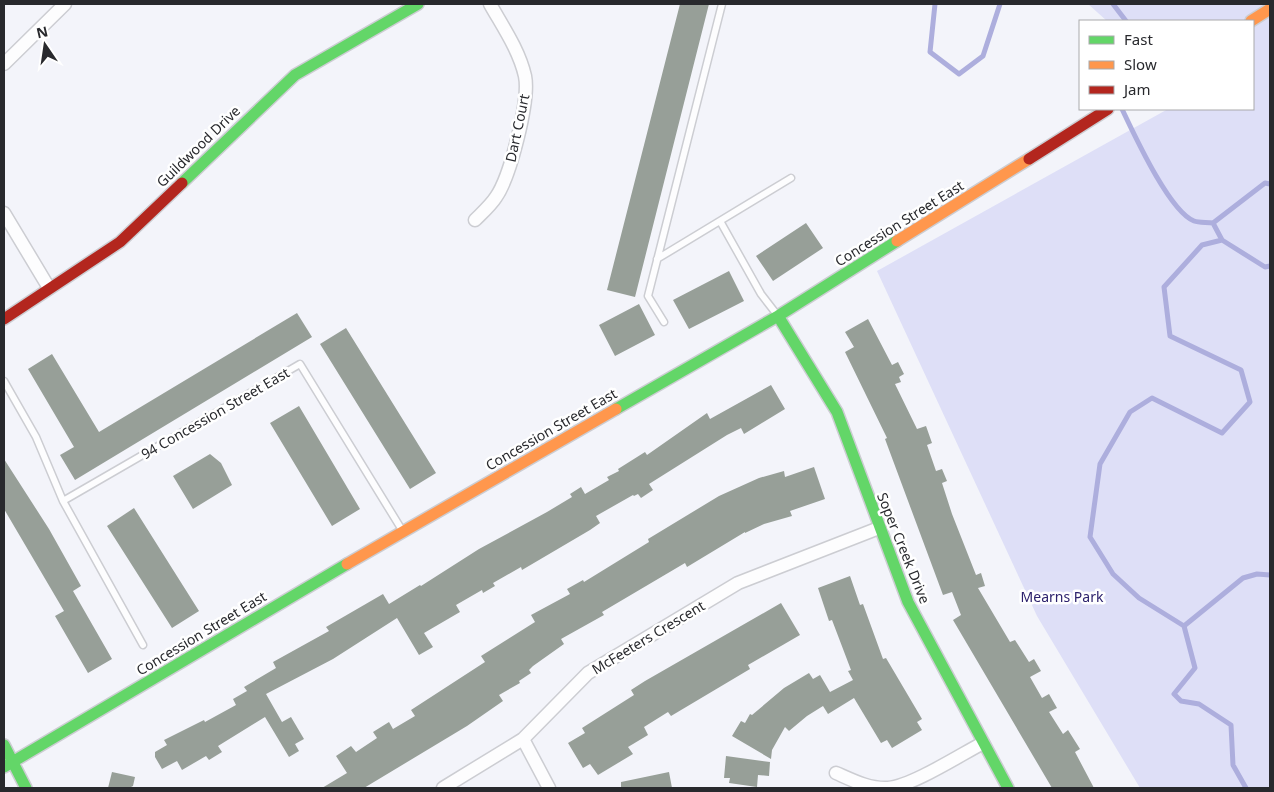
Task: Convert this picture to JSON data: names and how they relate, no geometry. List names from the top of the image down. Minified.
{"streets":{"street":["Dart Court","Guildwood Drive","Concession Street East","Soper Creek Drive","McFeeters Crescent"],"lane":["94 Concession Street East"]},"crossings":[["Concession Street East","94 Concession Street East"],["Concession Street East","Soper Creek Drive"],["Soper Creek Drive","McFeeters Crescent"]],"parks":["Mearns Park"],"legend":["Fast","Slow","Jam"],"north":"top"}
